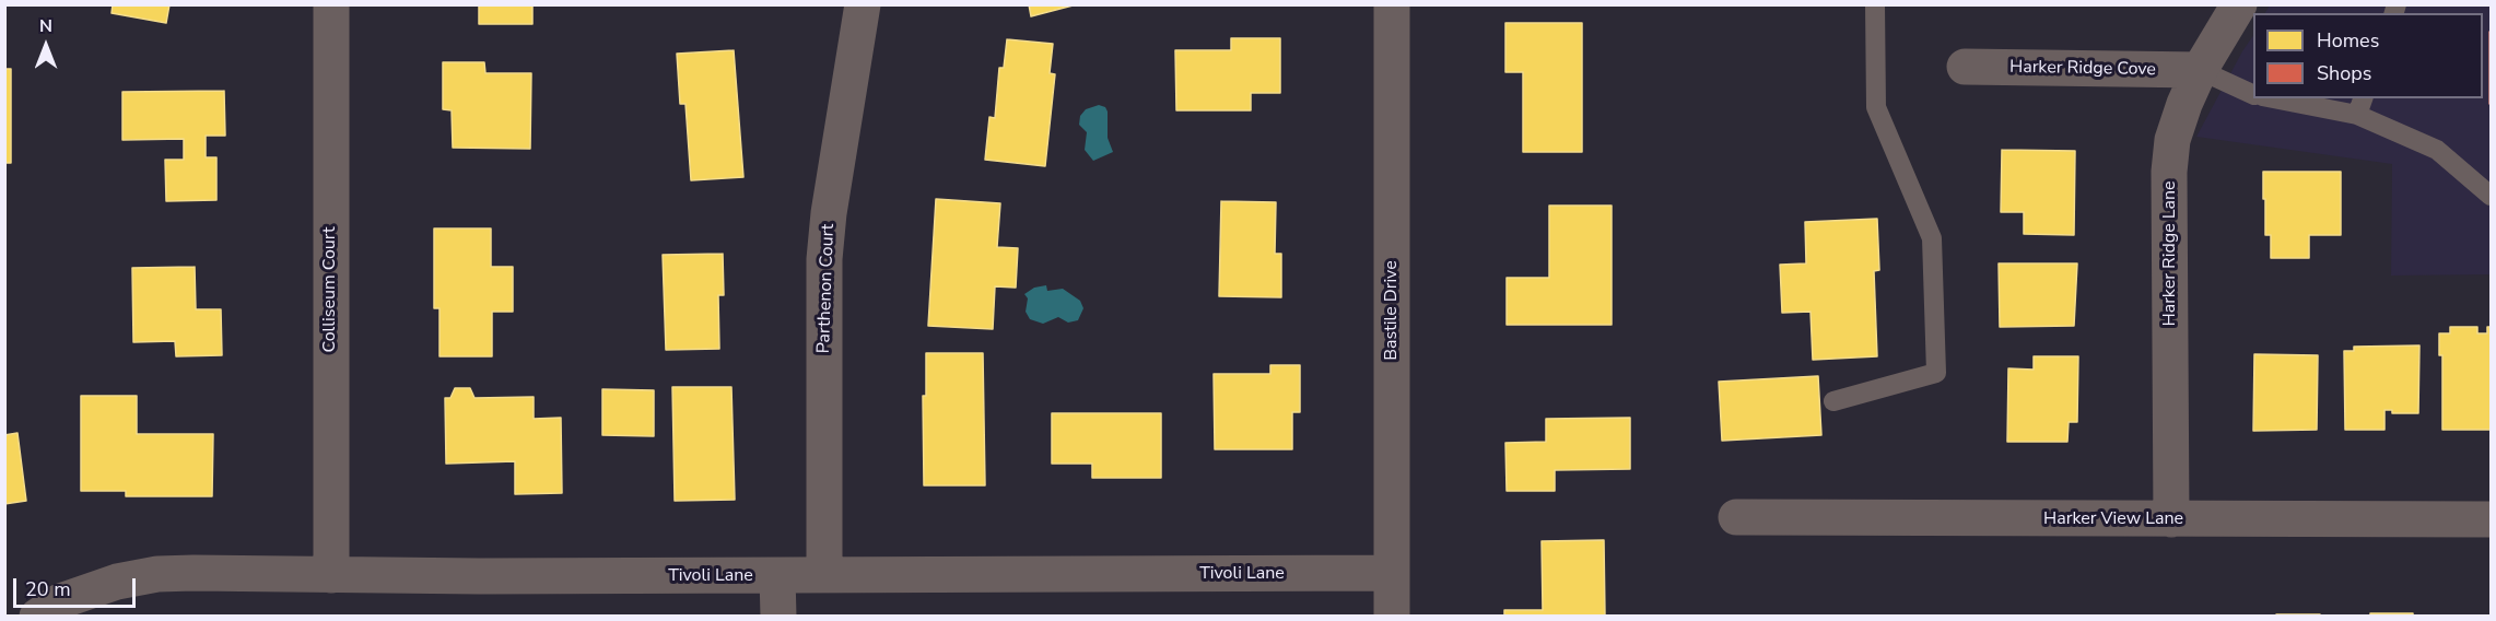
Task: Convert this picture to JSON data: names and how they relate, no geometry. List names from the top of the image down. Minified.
{"streets":{"street":["Harker Ridge Cove","Harker Ridge Lane","Parthenon Court","Colliseum Court","Bastile Drive","Harker View Lane","Tivoli Lane"]},"crossings":[["Harker Ridge Cove","Harker Ridge Lane"],["Harker Ridge Lane","Harker View Lane"],["Parthenon Court","Tivoli Lane"],["Colliseum Court","Tivoli Lane"],["Bastile Drive","Tivoli Lane"]],"legend":["Homes","Shops"],"scale_bar":"20 m","north":"top"}
